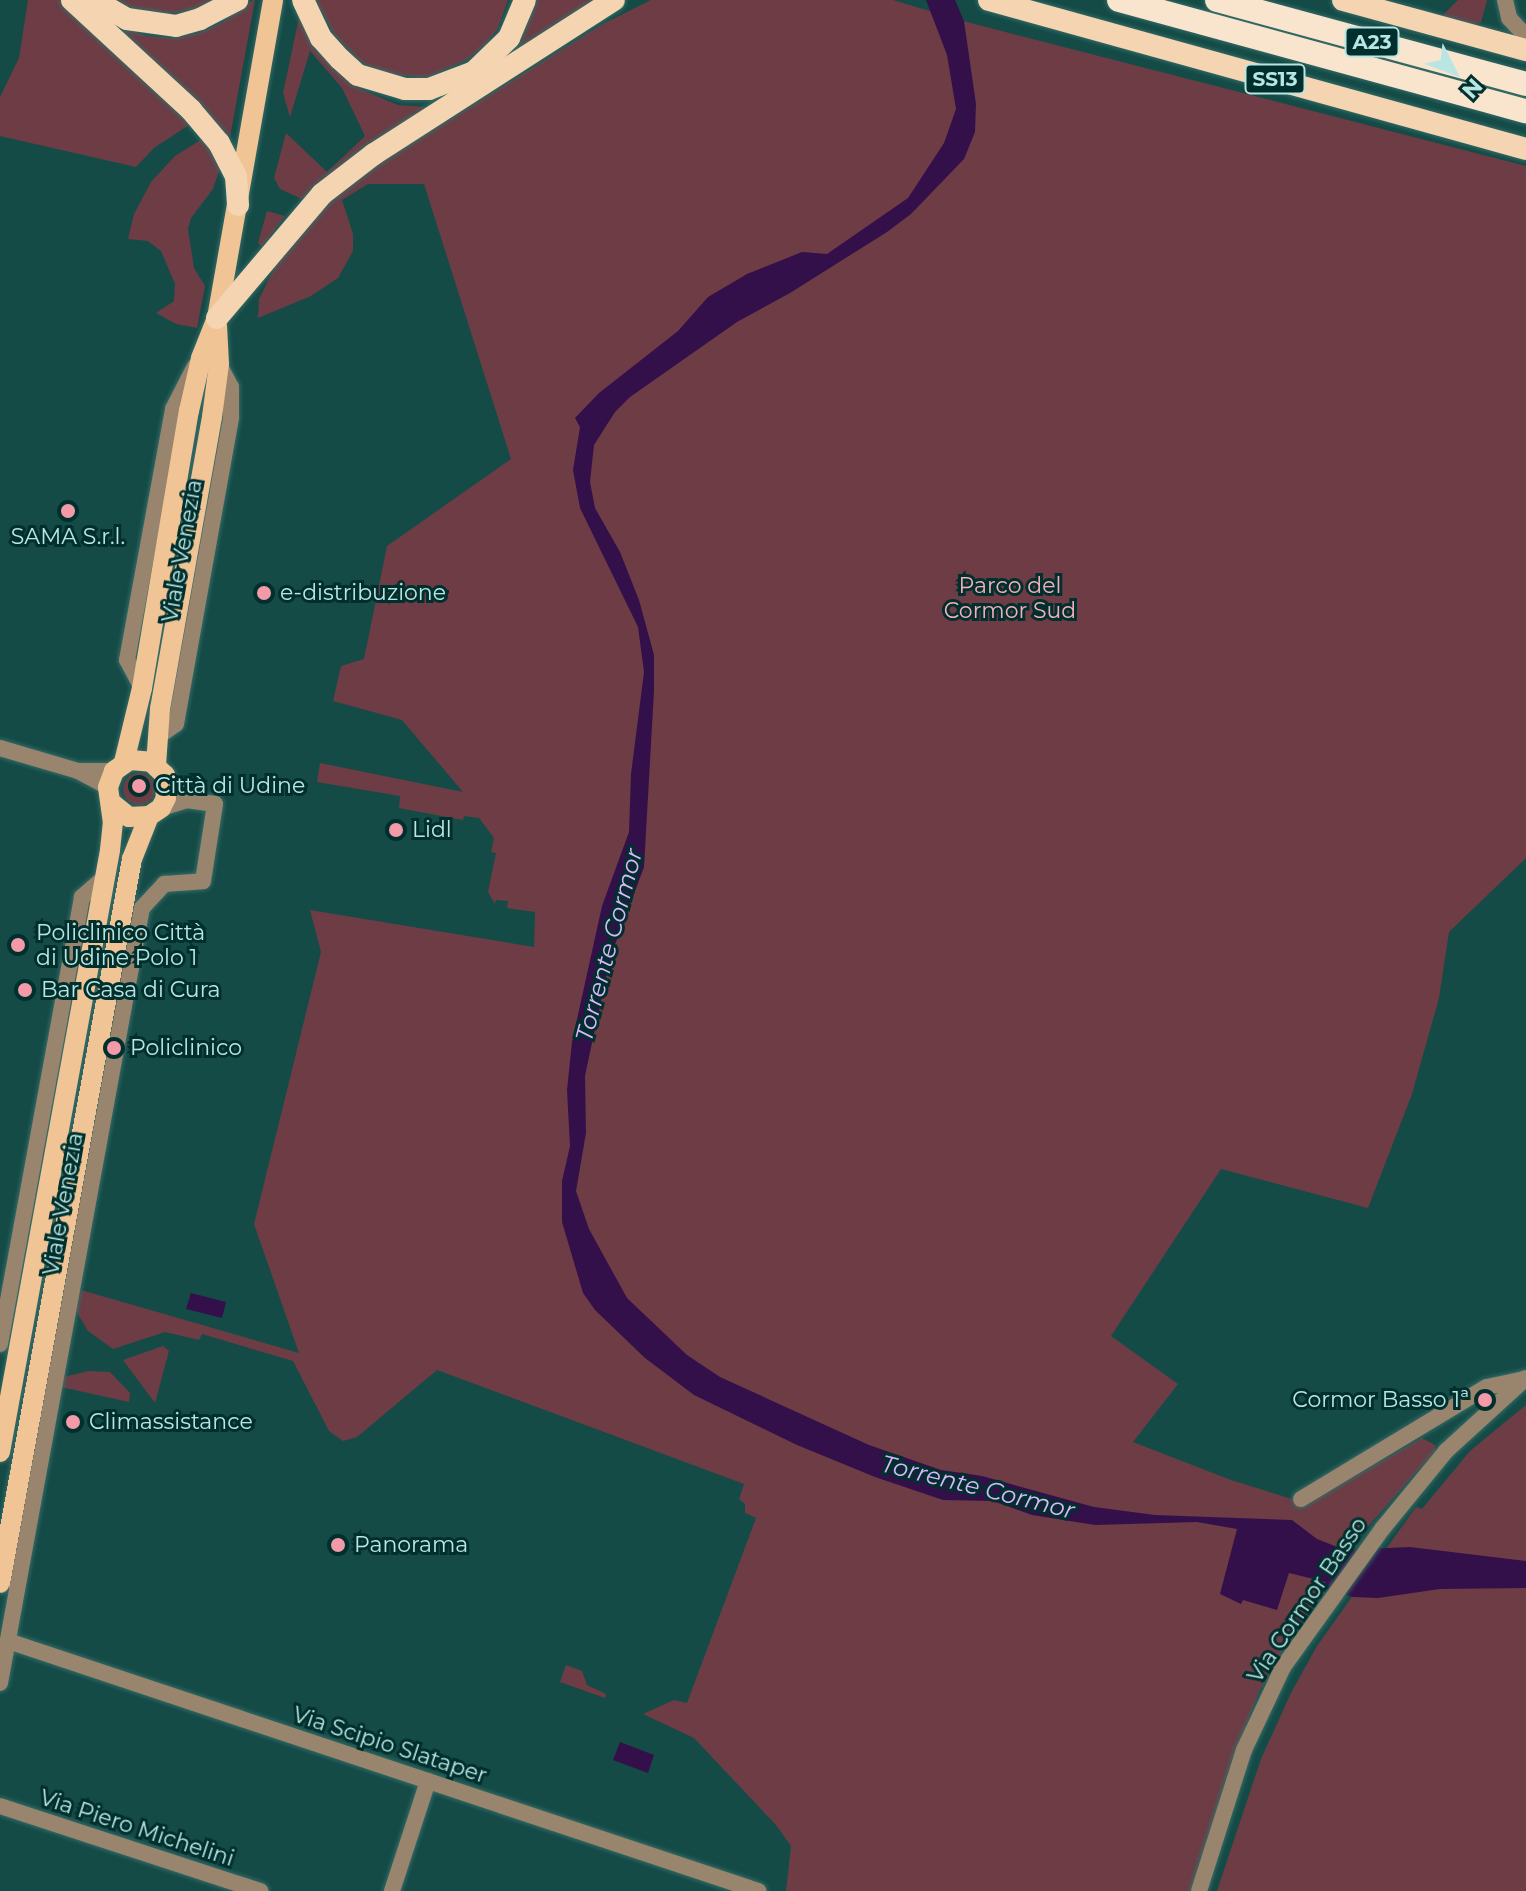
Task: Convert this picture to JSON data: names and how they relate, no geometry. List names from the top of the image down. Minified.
{"streets":{"highway":["A23","SS13"],"main road":["Viale Venezia"],"street":["Via Cormor Basso","Via Scipio Slataper","Via Piero Michelini"]},"crossings":[["Viale Venezia","Via Scipio Slataper"]],"water":["Torrente Cormor"],"parks":["Parco del Cormor Sud"],"places":["SAMA S.r.l.","e-distribuzione","Città di Udine","Lidl","Policlinico Città di Udine Polo 1","Bar Casa di Cura","Policlinico","Cormor Basso 1ª","Climassistance","Panorama"],"north":"bottom right"}
